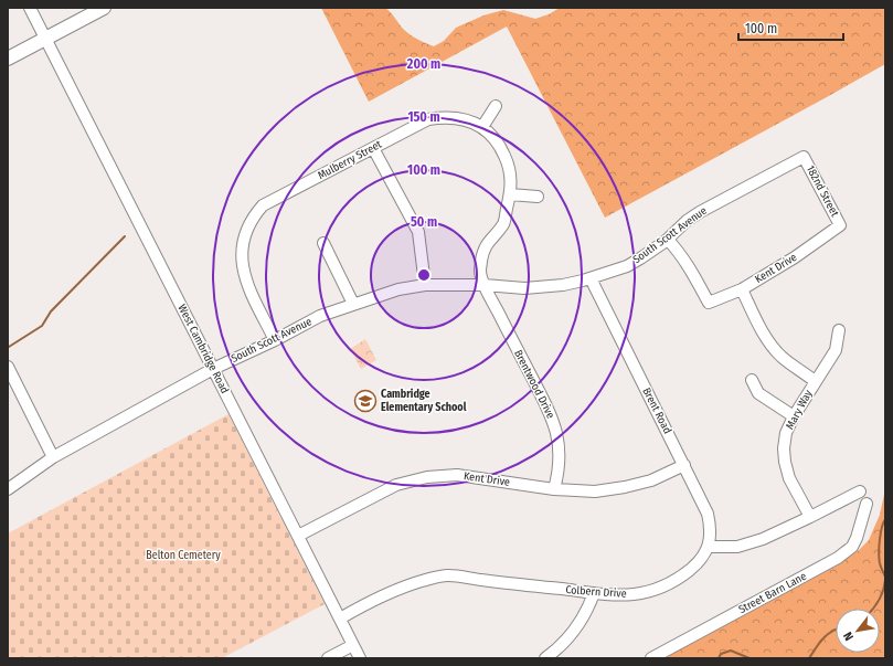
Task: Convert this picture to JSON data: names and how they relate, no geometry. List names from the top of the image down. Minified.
{"streets":{"street":["Mulberry Street","182nd Street","South Scott Avenue","Kent Drive","West Cambridge Road","Brentwood Drive","Mary Way","Brent Road","Colbern Drive","Street Barn Lane"]},"crossings":[["Mulberry Street","South Scott Avenue"],["Mulberry Street","Brentwood Drive"],["182nd Street","South Scott Avenue"],["182nd Street","Kent Drive"],["South Scott Avenue","Kent Drive"],["South Scott Avenue","West Cambridge Road"],["South Scott Avenue","Brentwood Drive"],["South Scott Avenue","Brent Road"],["Kent Drive","West Cambridge Road"],["Kent Drive","Brentwood Drive"],["Kent Drive","Brent Road"],["West Cambridge Road","Colbern Drive"],["Brent Road","Colbern Drive"]],"parks":["Belton Cemetery"],"places":{"school or university":["Cambridge Elementary School"]},"scale_bar":"100 m","north":"bottom left","rings":["200 m","150 m","100 m","50 m"]}
